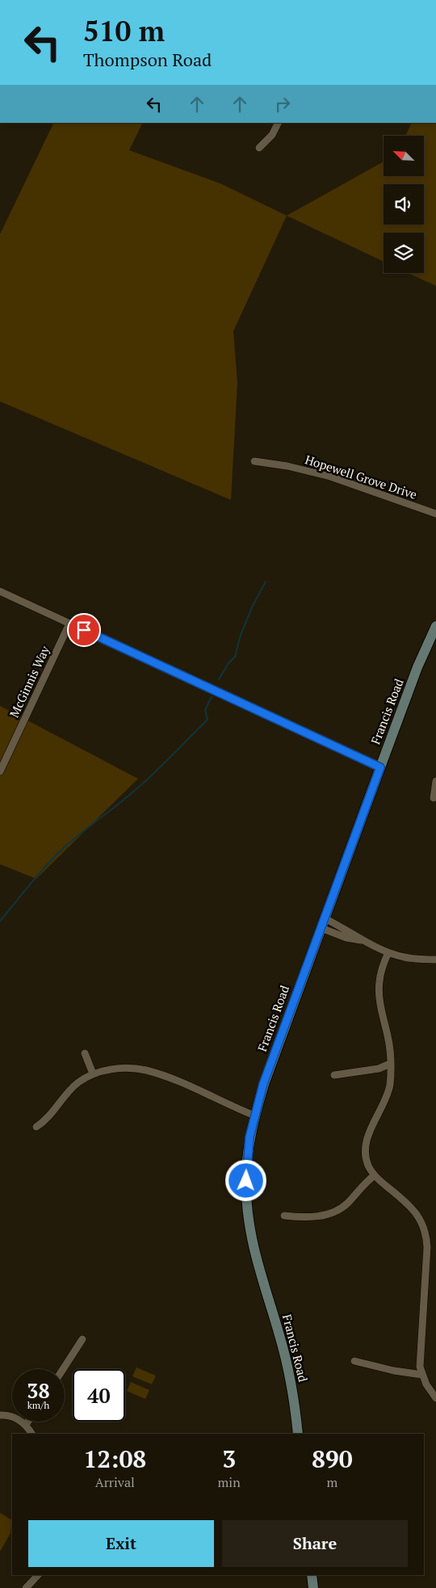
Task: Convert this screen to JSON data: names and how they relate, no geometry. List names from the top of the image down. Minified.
{"streets":{"street":["Hopewell Grove Drive","McGinnis Way","Francis Road"]},"north":"top left","page":{"turn":["510 m","Thompson Road"],"speed":"38 km/h","limit":"40","eta":["12:08","Arrival","3","min","890","m"],"buttons":["Exit","Share"]}}
